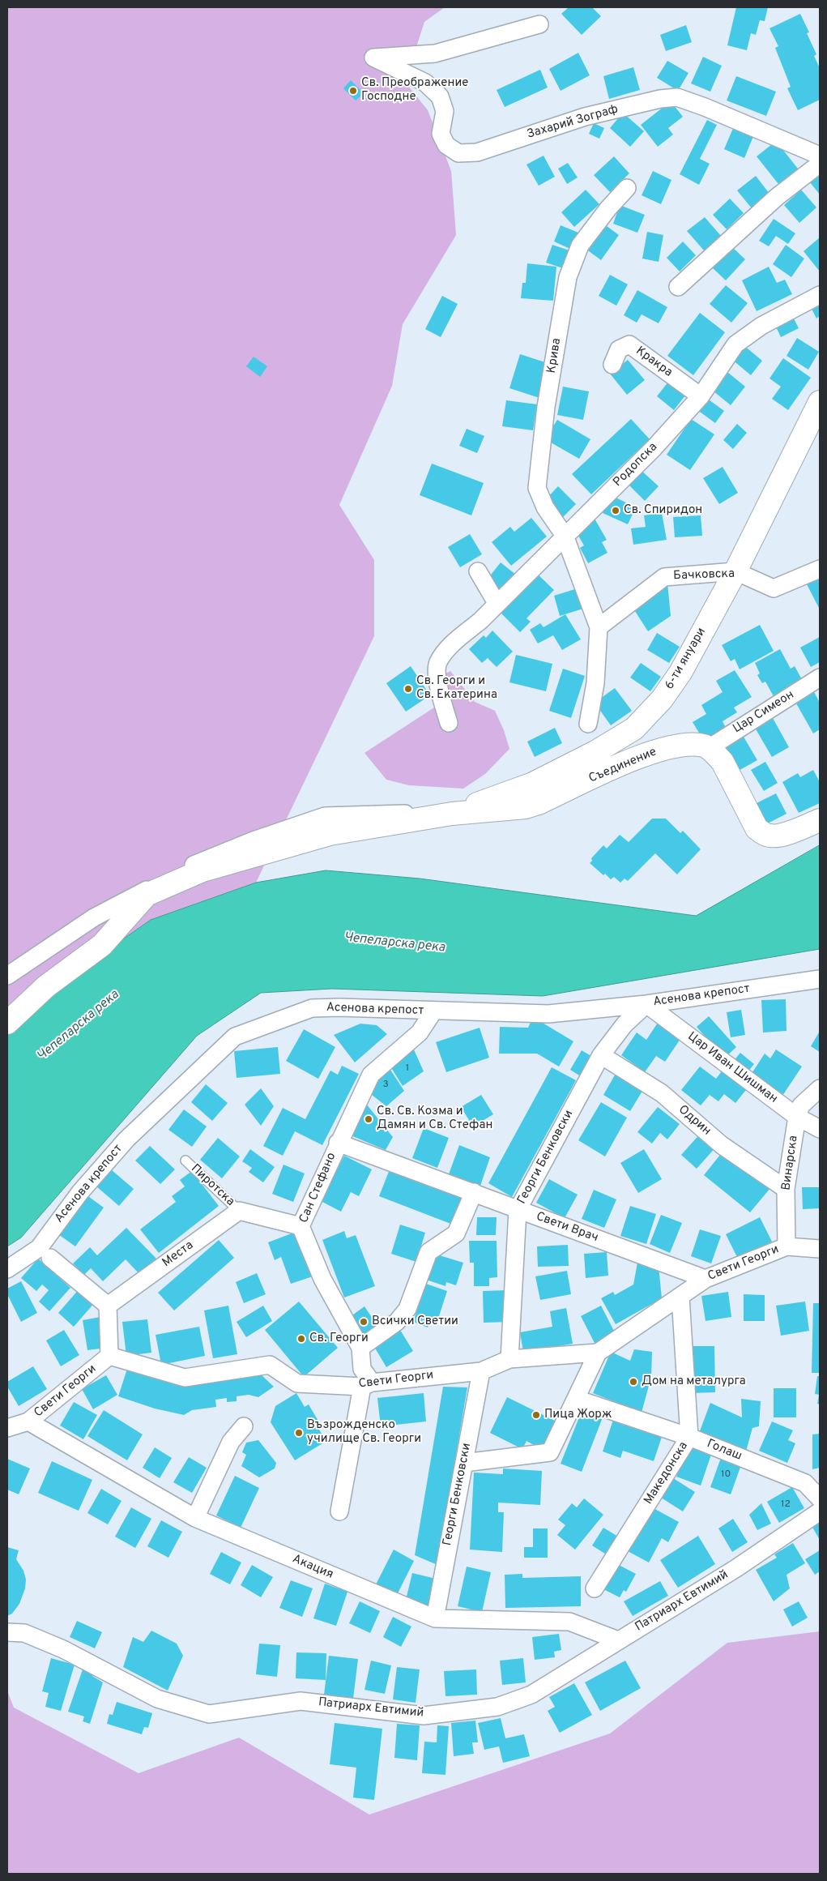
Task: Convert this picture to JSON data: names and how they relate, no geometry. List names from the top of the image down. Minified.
{"streets":{"main road":["6-ти януари","Съединение"],"street":["Захарий Зограф","Крива","Кракра","Родопска","Бачковска","Цар Симеон","Асенова крепост","Цар Иван Шишман","Одрин","Георги Бенковски","Винарска","Сан Стефано","Свети Врач","Места","Свети Георги","Голаш","Македонска","Акация","Патриарх Евтимий"],"lane":["Пиротска"]},"crossings":[["Крива","Родопска"],["Кракра","Родопска"],["Бачковска","6-ти януари"],["6-ти януари","Съединение"],["Цар Симеон","Съединение"],["Асенова крепост","Цар Иван Шишман"],["Асенова крепост","Георги Бенковски"],["Асенова крепост","Сан Стефано"],["Цар Иван Шишман","Георги Бенковски"],["Цар Иван Шишман","Винарска"],["Одрин","Георги Бенковски"],["Одрин","Винарска"],["Георги Бенковски","Свети Врач"],["Георги Бенковски","Свети Георги"],["Георги Бенковски","Акация"],["Винарска","Свети Георги"],["Пиротска","Места"],["Сан Стефано","Свети Врач"],["Сан Стефано","Свети Георги"],["Свети Врач","Свети Георги"],["Свети Георги","Македонска"],["Свети Георги","Акация"],["Голаш","Македонска"],["Акация","Патриарх Евтимий"]],"water":["Чепеларска река"],"places":["Св. Преображение Господне","Св. Спиридон","Св. Георги и Св. Екатерина","Св. Св. Козма и Дамян и Св. Стефан","Всички Светии","Св. Георги","Дом на металурга","Пица Жорж","Възрожденско училище Св. Георги"],"house_numbers":["1","3","10","12"]}
